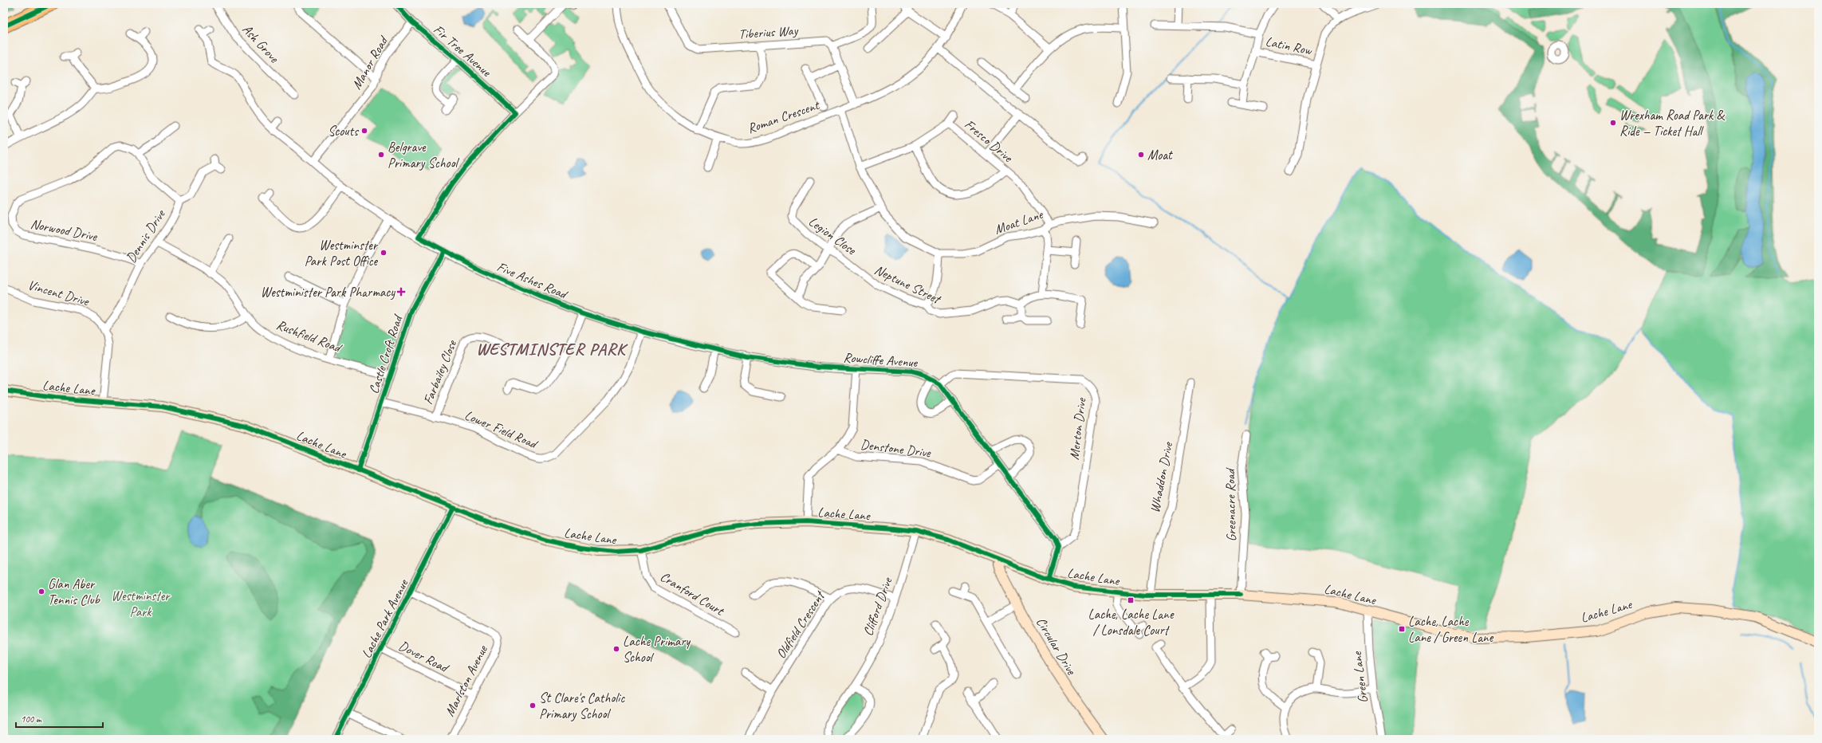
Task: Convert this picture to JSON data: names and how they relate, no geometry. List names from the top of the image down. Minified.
{"streets":{"street":["Tiberius Way","Ash Grove","Latin Row","Fir Tree Avenue","Manor Road","Roman Crescent","Fresco Drive","Moat Lane","Norwood Drive","Legion Close","Dennis Drive","Five Ashes Road","Neptune Street","Vincent Drive","Rushfield Road","Castle Croft Road","Rowcliffe Avenue","Farbailey Close","Lache Lane","Lower Field Road","Merton Drive","Denstone Drive","Whaddon Drive","Greenacre Road","Cranford Court","Clifford Drive","Lache Park Avenue","Oldfield Crescent","Circular Drive","Dover Road","Green Lane","Marlston Avenue"]},"crossings":[["Fir Tree Avenue","Manor Road"],["Manor Road","Five Ashes Road"],["Roman Crescent","Moat Lane"],["Fresco Drive","Moat Lane"],["Norwood Drive","Dennis Drive"],["Legion Close","Neptune Street"],["Dennis Drive","Vincent Drive"],["Dennis Drive","Rushfield Road"],["Five Ashes Road","Castle Croft Road"],["Five Ashes Road","Rowcliffe Avenue"],["Five Ashes Road","Lower Field Road"],["Vincent Drive","Lache Lane"],["Rushfield Road","Castle Croft Road"],["Castle Croft Road","Lache Lane"],["Castle Croft Road","Lower Field Road"],["Rowcliffe Avenue","Lower Field Road"],["Rowcliffe Avenue","Merton Drive"],["Rowcliffe Avenue","Denstone Drive"],["Farbailey Close","Lower Field Road"],["Lache Lane","Whaddon Drive"],["Lache Lane","Greenacre Road"],["Lache Lane","Cranford Court"],["Lache Lane","Clifford Drive"],["Lache Lane","Lache Park Avenue"],["Lache Lane","Circular Drive"],["Lache Lane","Green Lane"],["Clifford Drive","Oldfield Crescent"],["Lache Park Avenue","Dover Road"],["Lache Park Avenue","Marlston Avenue"],["Dover Road","Marlston Avenue"]],"districts":["WESTMINSTER PARK"],"parks":["Westminster Park"],"places":{"other":["Wrexham Road Park & Ride — Ticket Hall","Scouts","Belgrave Primary School","Moat","Westminster Park Post Office","Glan Aber Tennis Club","Lache Primary School","St Clare's Catholic Primary School"],"health":["Westminister Park Pharmacy"],"transit":["Lache, Lache Lane / Lonsdale Court","Lache, Lache Lane / Green Lane"]},"scale_bar":"100 m"}
